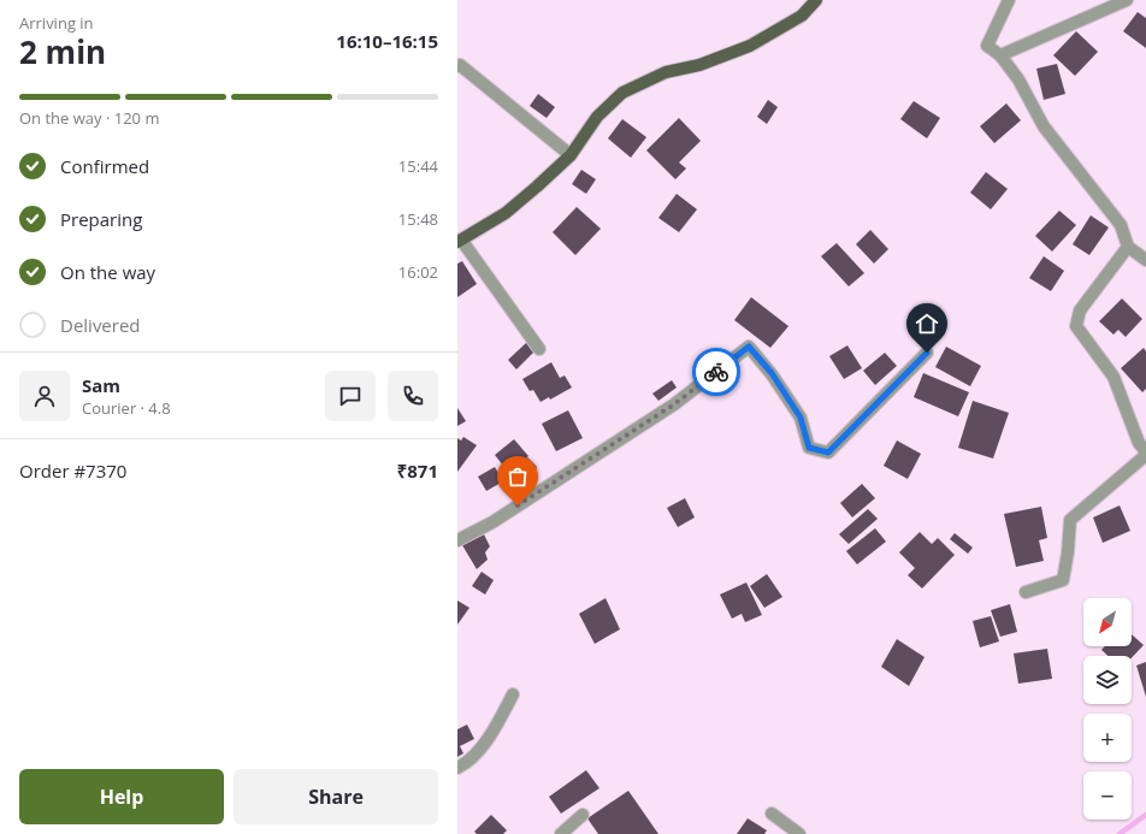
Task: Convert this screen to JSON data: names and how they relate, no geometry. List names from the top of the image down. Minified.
{"north":"bottom left","page":{"heading":["2 min","Arriving in","16:10–16:15"],"panel":["Sam","Courier · 4.8","Order #7370","₹871"],"bar":"On the way · 120 m","list":[["Confirmed","15:44"],["Preparing","15:48"],["On the way","16:02"],"Delivered"],"map_buttons":["+","−"],"buttons":["Help","Share"]}}
